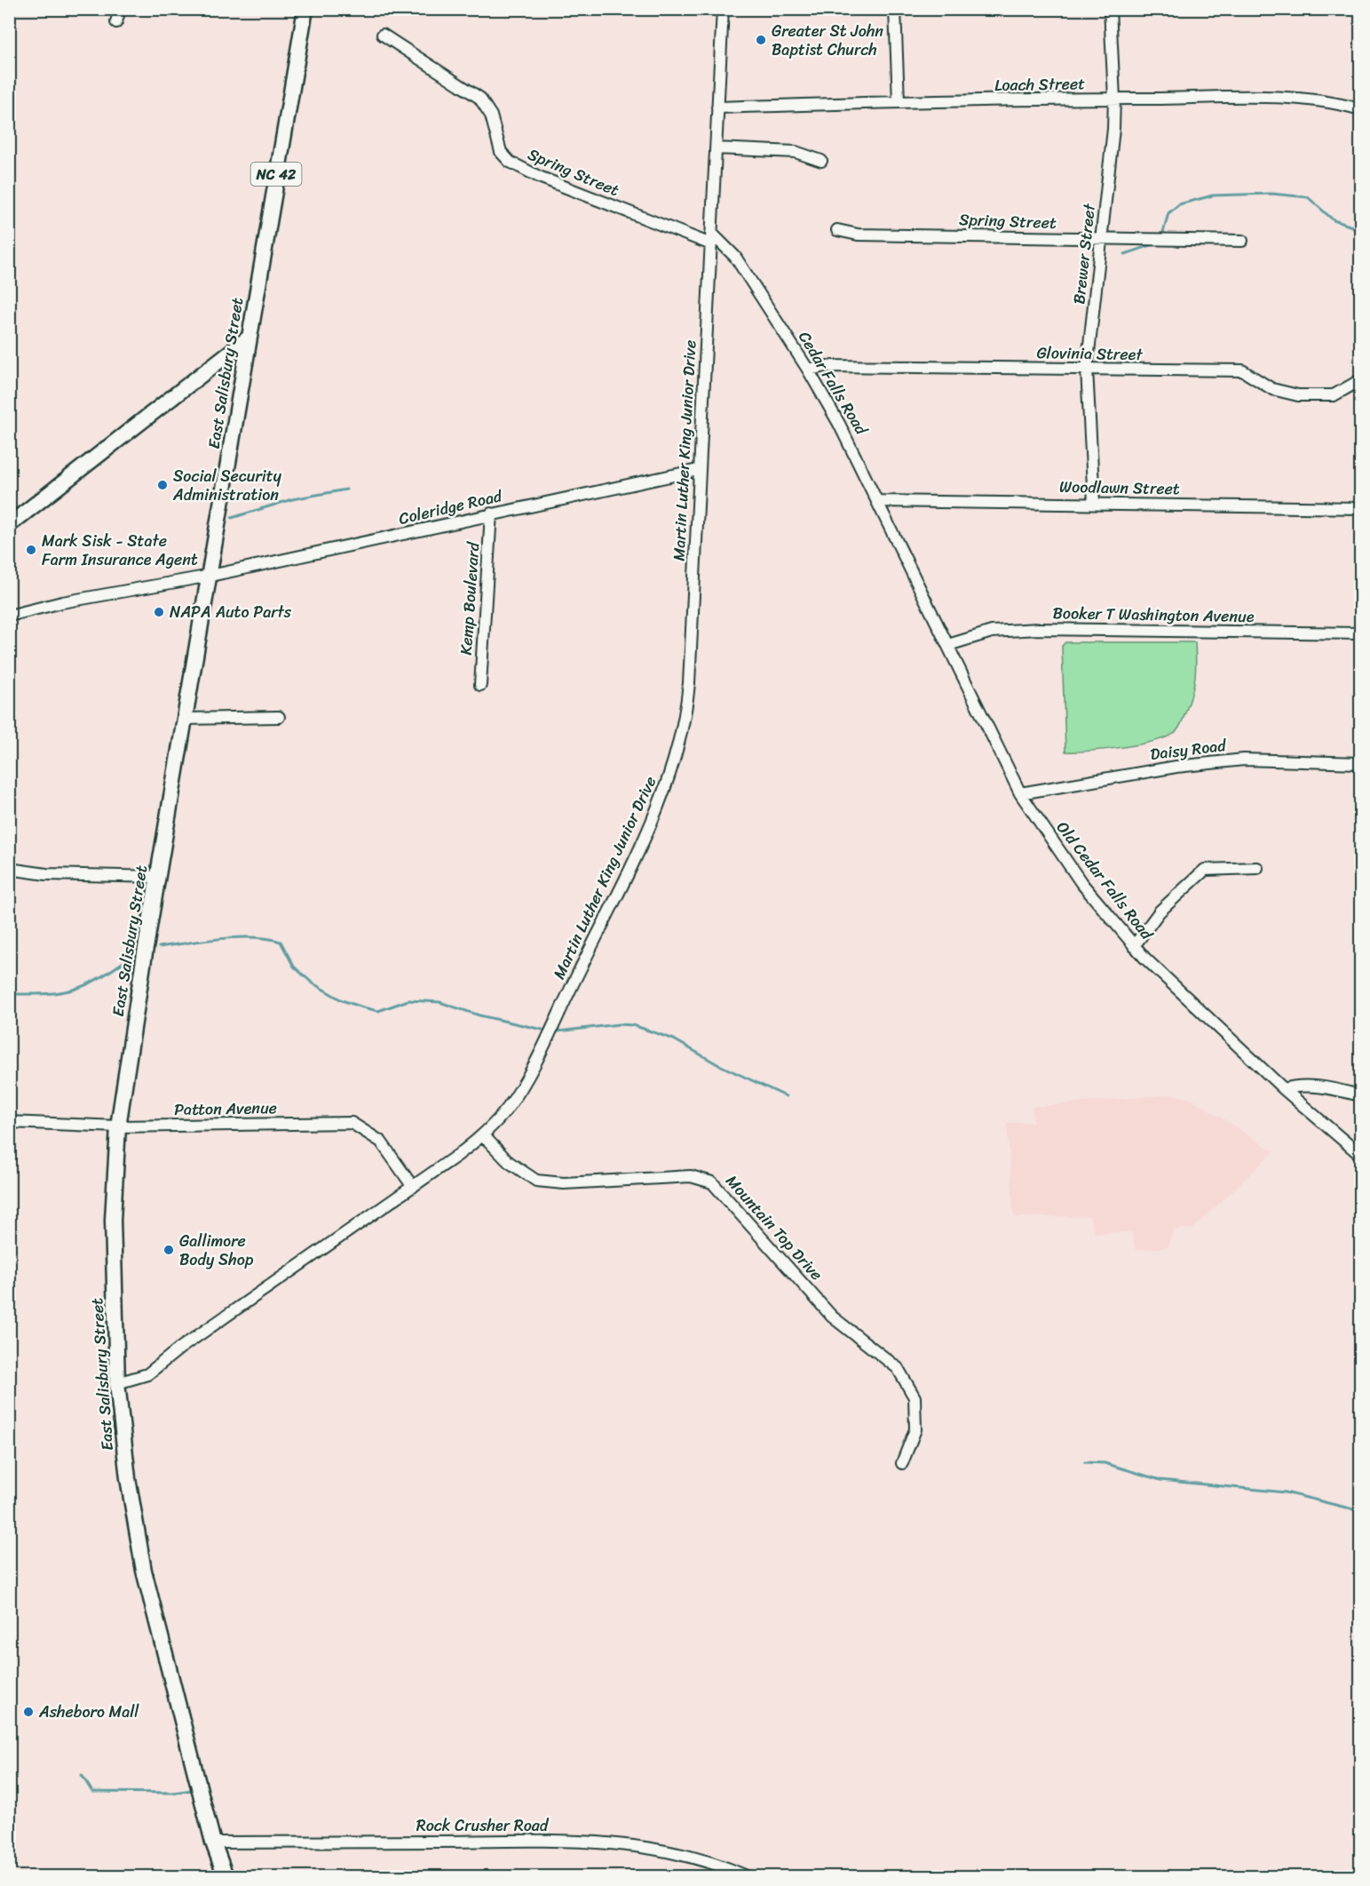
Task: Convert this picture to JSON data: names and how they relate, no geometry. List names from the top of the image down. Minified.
{"streets":{"main road":["NC 42","East Salisbury Street"],"street":["Loach Street","Spring Street","Brewer Street","Glovinia Street","Cedar Falls Road","Martin Luther King Junior Drive","Woodlawn Street","Coleridge Road","Kemp Boulevard","Booker T Washington Avenue","Daisy Road","Old Cedar Falls Road","Patton Avenue","Mountain Top Drive","Rock Crusher Road"]},"crossings":[["Loach Street","Brewer Street"],["Loach Street","Martin Luther King Junior Drive"],["Spring Street","Brewer Street"],["Spring Street","Cedar Falls Road"],["Spring Street","Martin Luther King Junior Drive"],["Brewer Street","Glovinia Street"],["Brewer Street","Woodlawn Street"],["Glovinia Street","Cedar Falls Road"],["East Salisbury Street","Martin Luther King Junior Drive"],["East Salisbury Street","Coleridge Road"],["East Salisbury Street","Patton Avenue"],["East Salisbury Street","Rock Crusher Road"],["Cedar Falls Road","Martin Luther King Junior Drive"],["Cedar Falls Road","Woodlawn Street"],["Cedar Falls Road","Old Cedar Falls Road"],["Martin Luther King Junior Drive","Coleridge Road"],["Martin Luther King Junior Drive","Patton Avenue"],["Martin Luther King Junior Drive","Mountain Top Drive"],["Coleridge Road","Kemp Boulevard"],["Booker T Washington Avenue","Old Cedar Falls Road"],["Daisy Road","Old Cedar Falls Road"]],"places":["Greater St John Baptist Church","Social Security Administration","Mark Sisk - State Farm Insurance Agent","NAPA Auto Parts","Gallimore Body Shop","Asheboro Mall"]}
